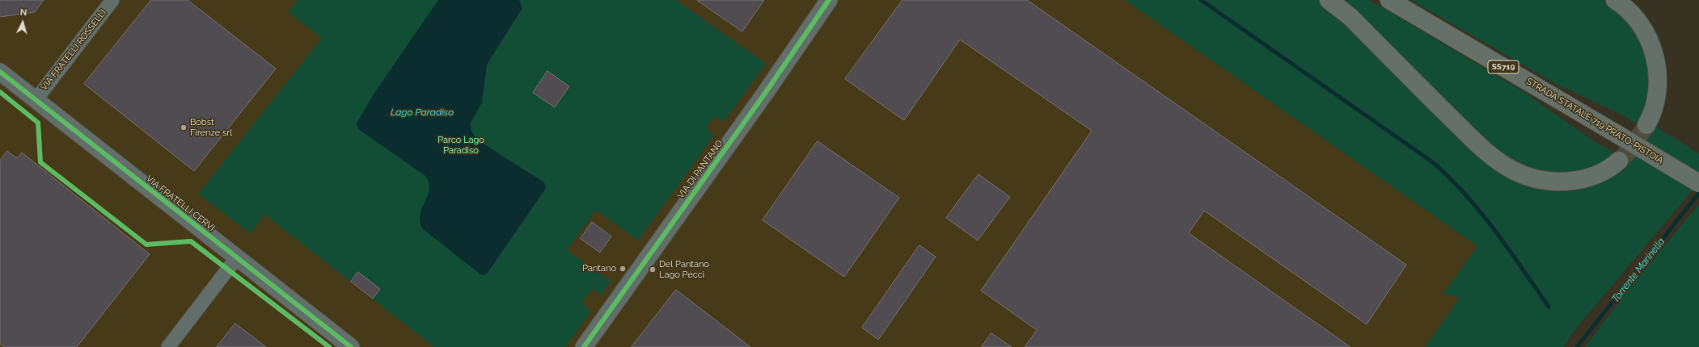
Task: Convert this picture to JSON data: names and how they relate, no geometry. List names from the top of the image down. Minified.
{"streets":{"highway":["SS719","STRADA STATALE 719 PRATO-PISTOIA"],"street":["VIA FRATELLI ROSSELLI","VIA DI PANTANO","VIA FRATELLI CERVI"]},"crossings":[["VIA FRATELLI ROSSELLI","VIA FRATELLI CERVI"]],"water":["Lago Paradiso","Torrente Marinella"],"parks":["Parco Lago Paradiso"],"places":["Bobst Firenze srl","Pantano","Del Pantano Lago Pecci"],"north":"top"}
